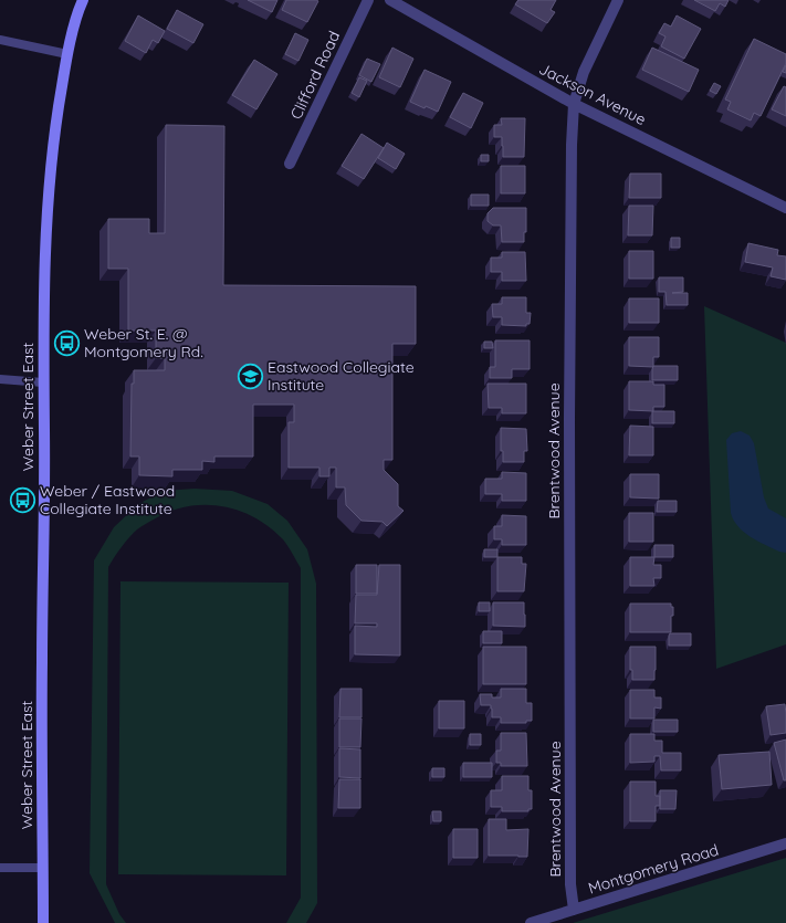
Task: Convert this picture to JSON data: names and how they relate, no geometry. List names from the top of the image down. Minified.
{"streets":{"main road":["Weber Street East"],"street":["Clifford Road","Jackson Avenue","Brentwood Avenue","Montgomery Road"]},"crossings":[["Jackson Avenue","Brentwood Avenue"],["Brentwood Avenue","Montgomery Road"]],"places":{"bus stop":["Weber St. E. @ Montgomery Rd.","Weber / Eastwood Collegiate Institute"],"school or university":["Eastwood Collegiate Institute"]}}
